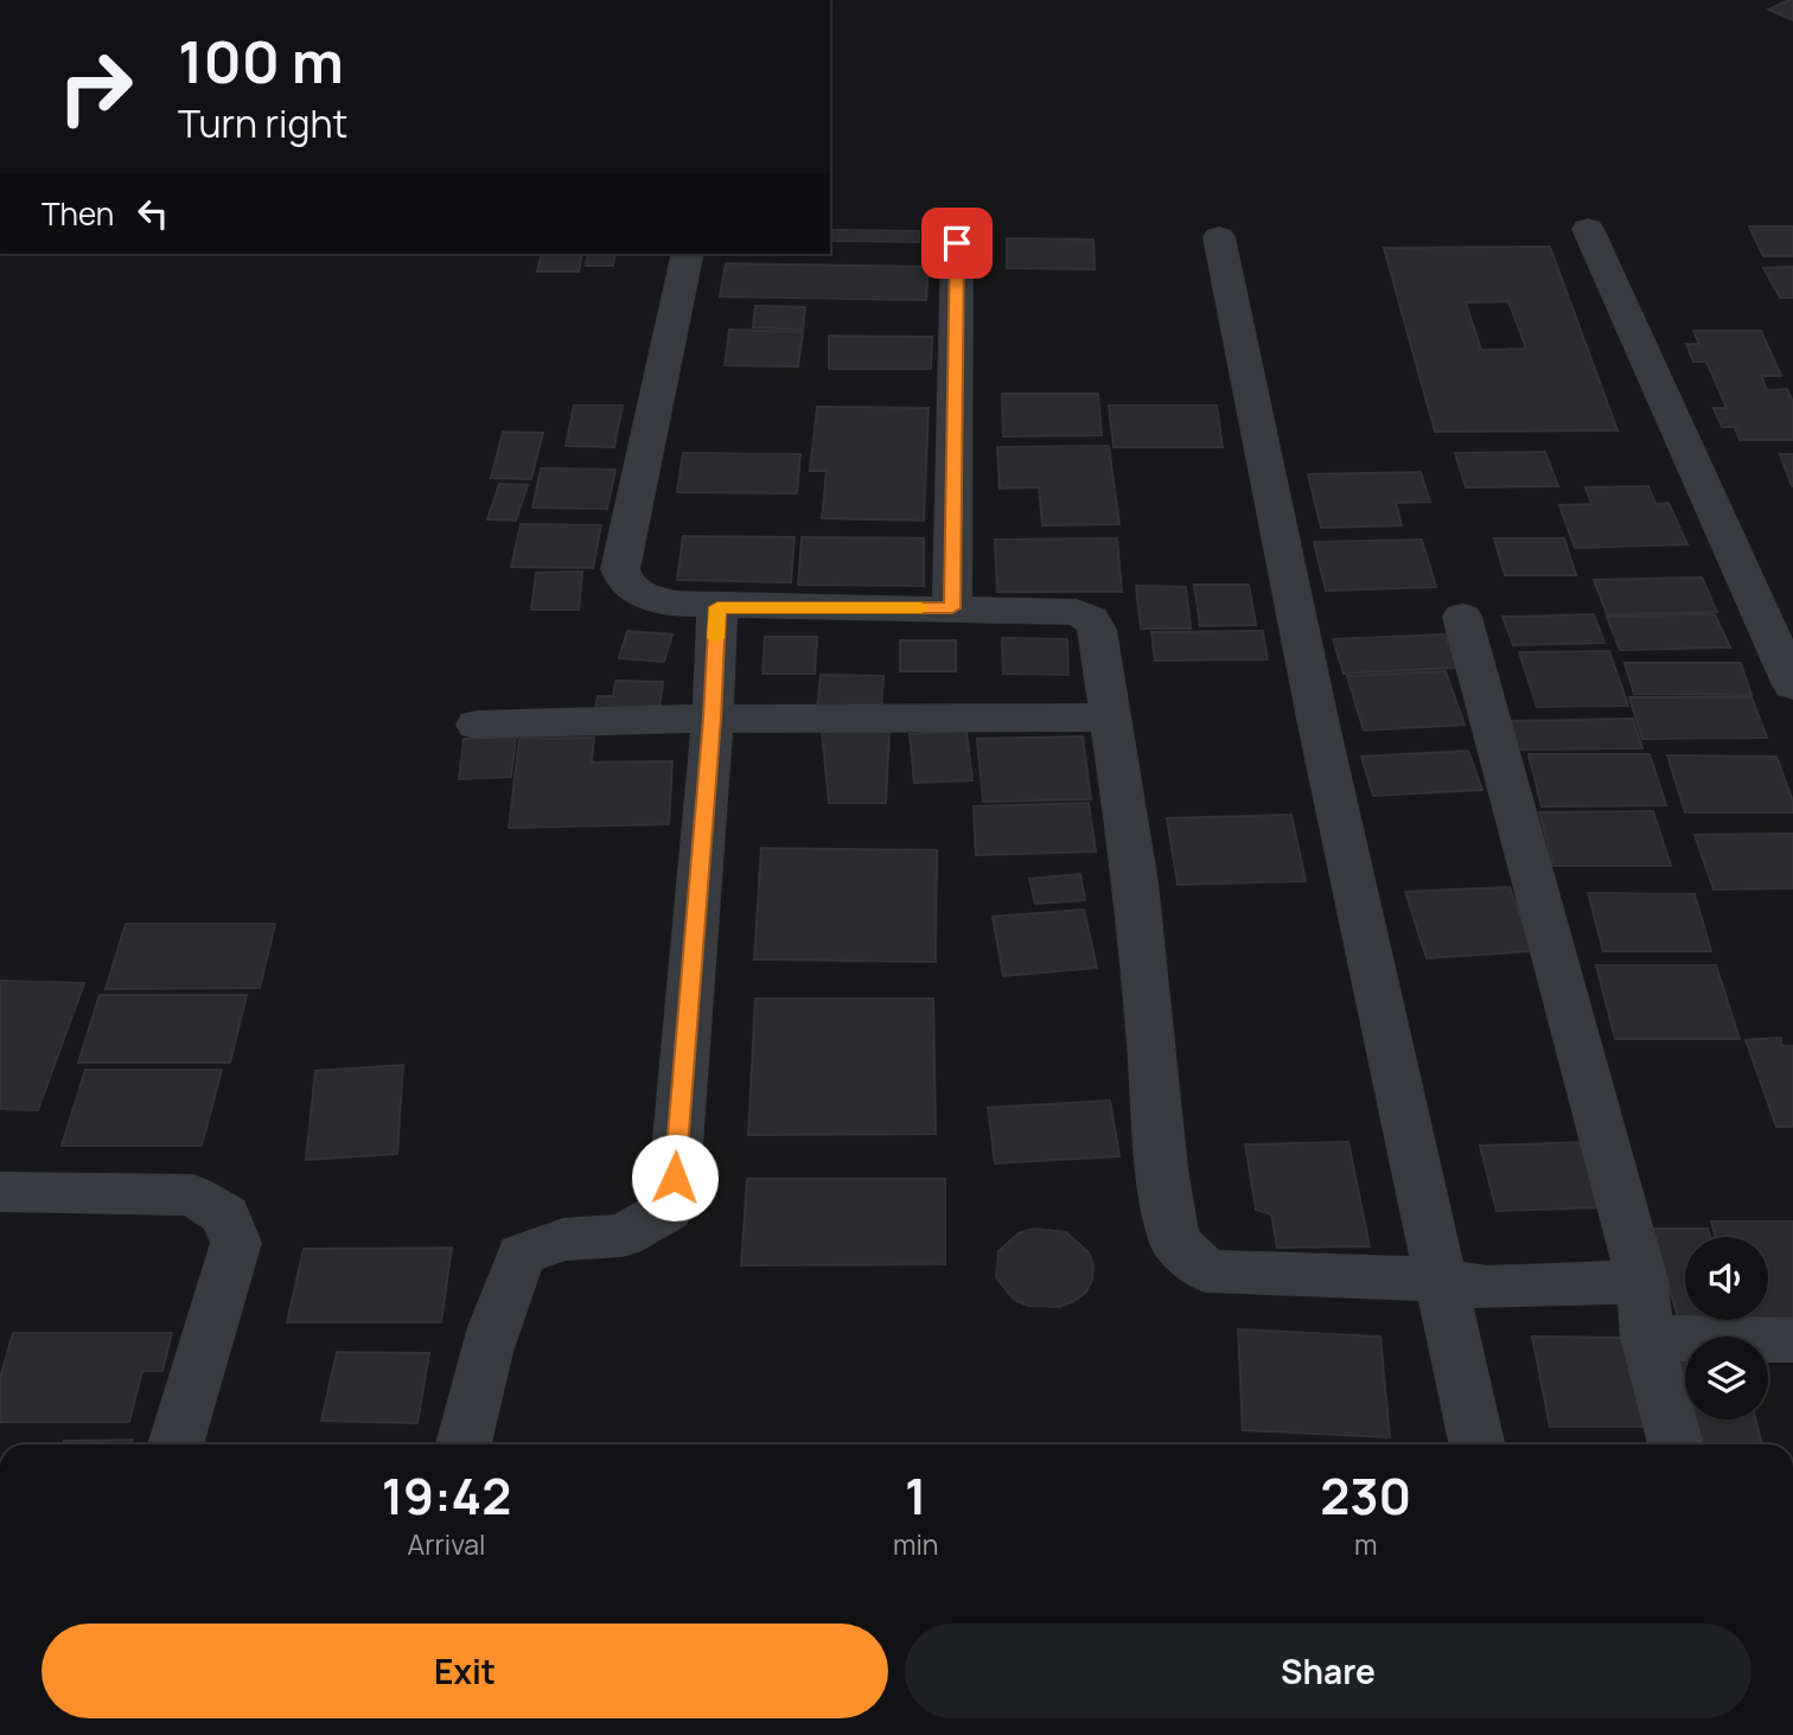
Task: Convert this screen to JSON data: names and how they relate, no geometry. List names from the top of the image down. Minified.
{"page":{"turn":["100 m","Turn right"],"then":"Then","eta":["19:42","Arrival","1","min","230","m"],"buttons":["Exit","Share"]}}
